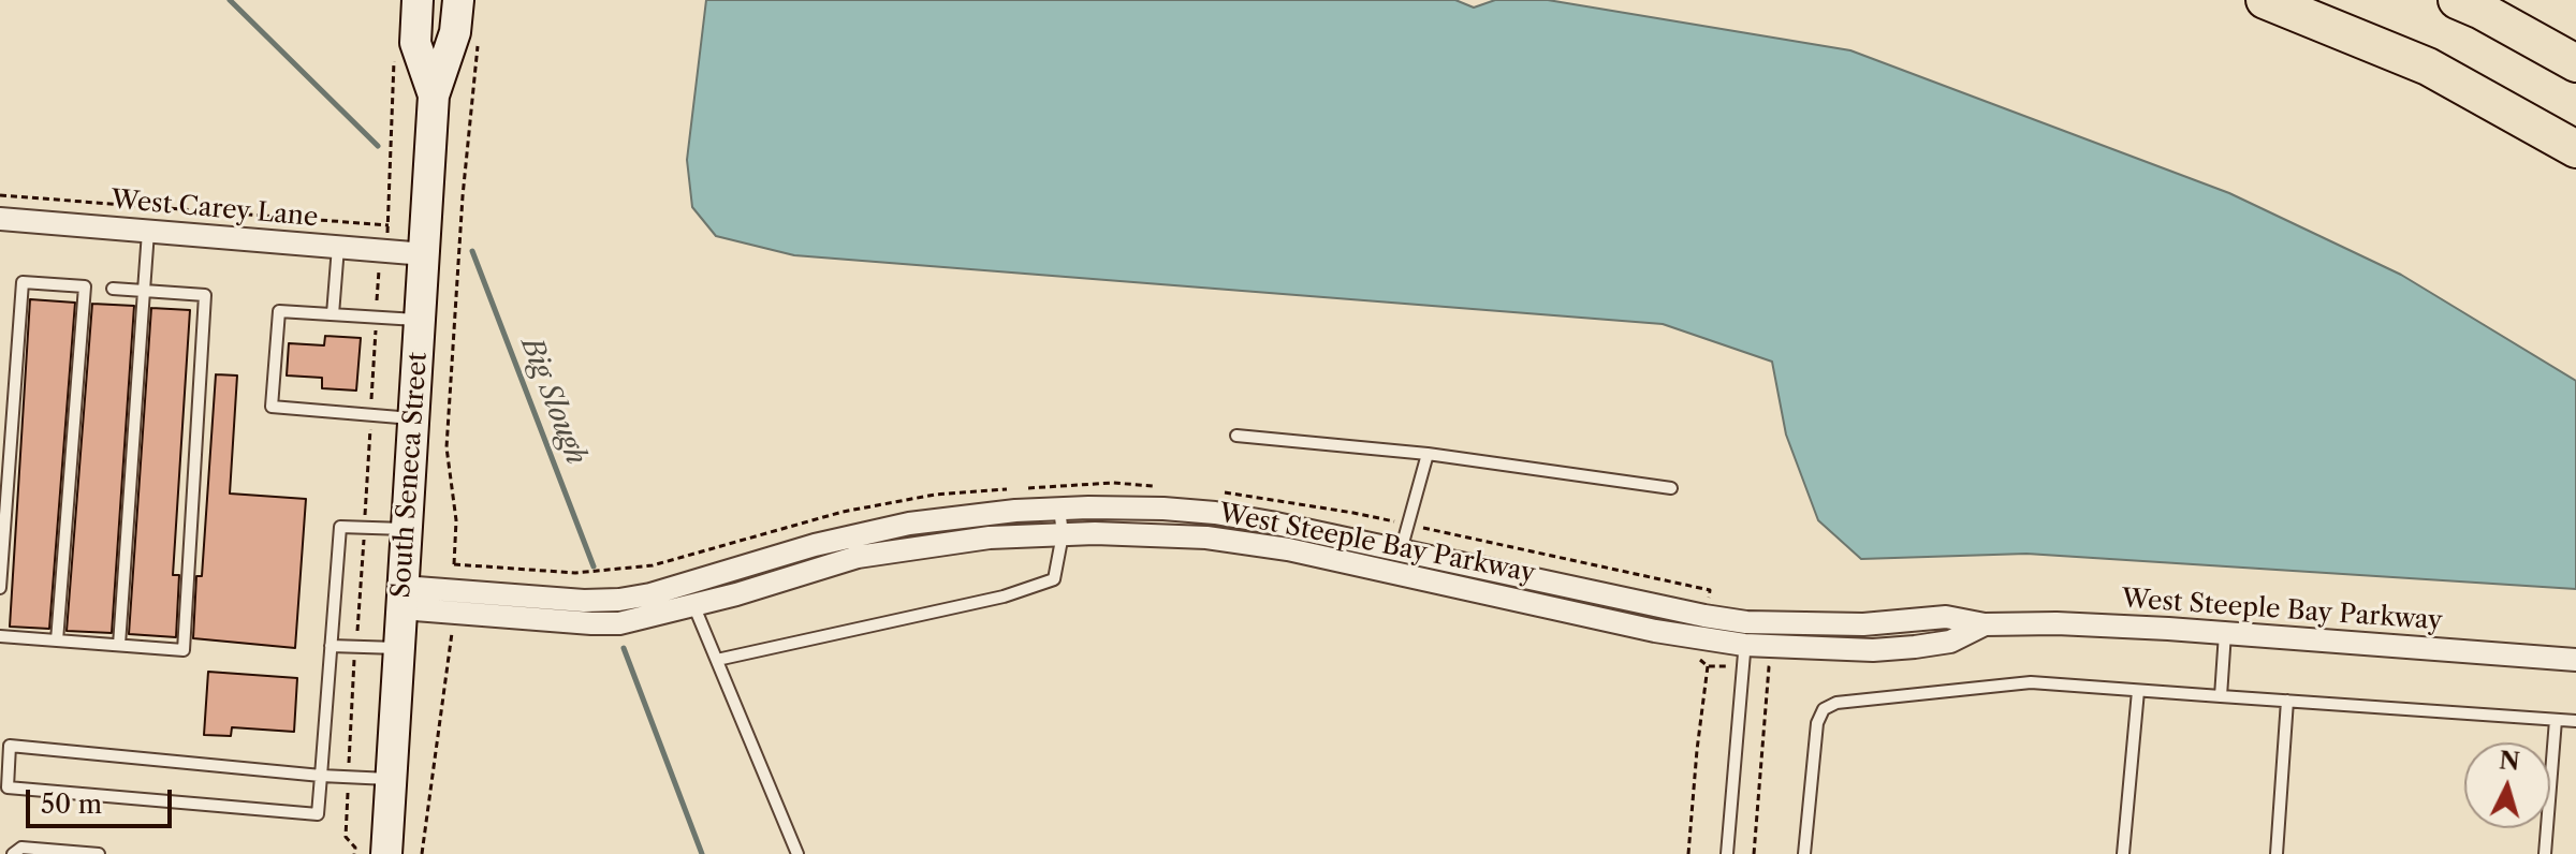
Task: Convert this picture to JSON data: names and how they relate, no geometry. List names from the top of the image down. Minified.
{"streets":{"street":["West Carey Lane","South Seneca Street","West Steeple Bay Parkway"]},"crossings":[["West Carey Lane","South Seneca Street"],["South Seneca Street","West Steeple Bay Parkway"]],"water":["Big Slough"],"scale_bar":"50 m","north":"top"}
